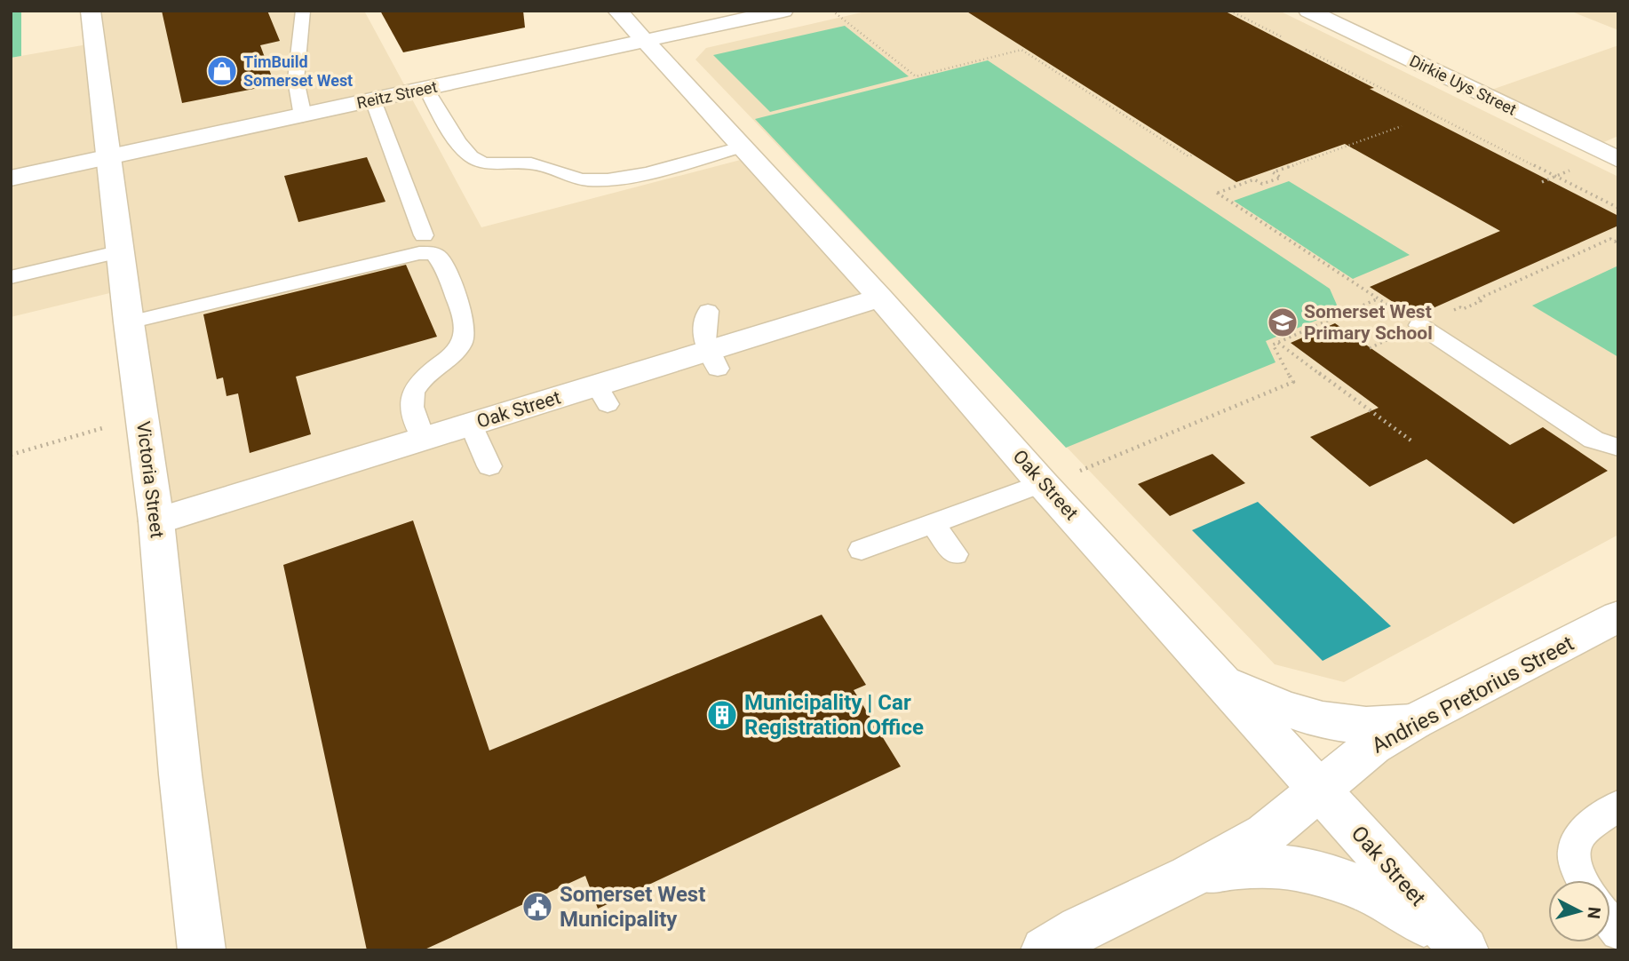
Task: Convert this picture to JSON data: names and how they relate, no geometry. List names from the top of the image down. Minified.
{"streets":{"street":["Dirkie Uys Street","Reitz Street","Oak Street","Victoria Street","Andries Pretorius Street"]},"crossings":[["Reitz Street","Oak Street"],["Reitz Street","Victoria Street"],["Oak Street","Victoria Street"],["Oak Street","Andries Pretorius Street"]],"places":{"shop":["TimBuild Somerset West"],"school or university":["Somerset West Primary School"],"building":["Municipality | Car Registration Office"],"public building":["Somerset West Municipality"]},"north":"right"}
